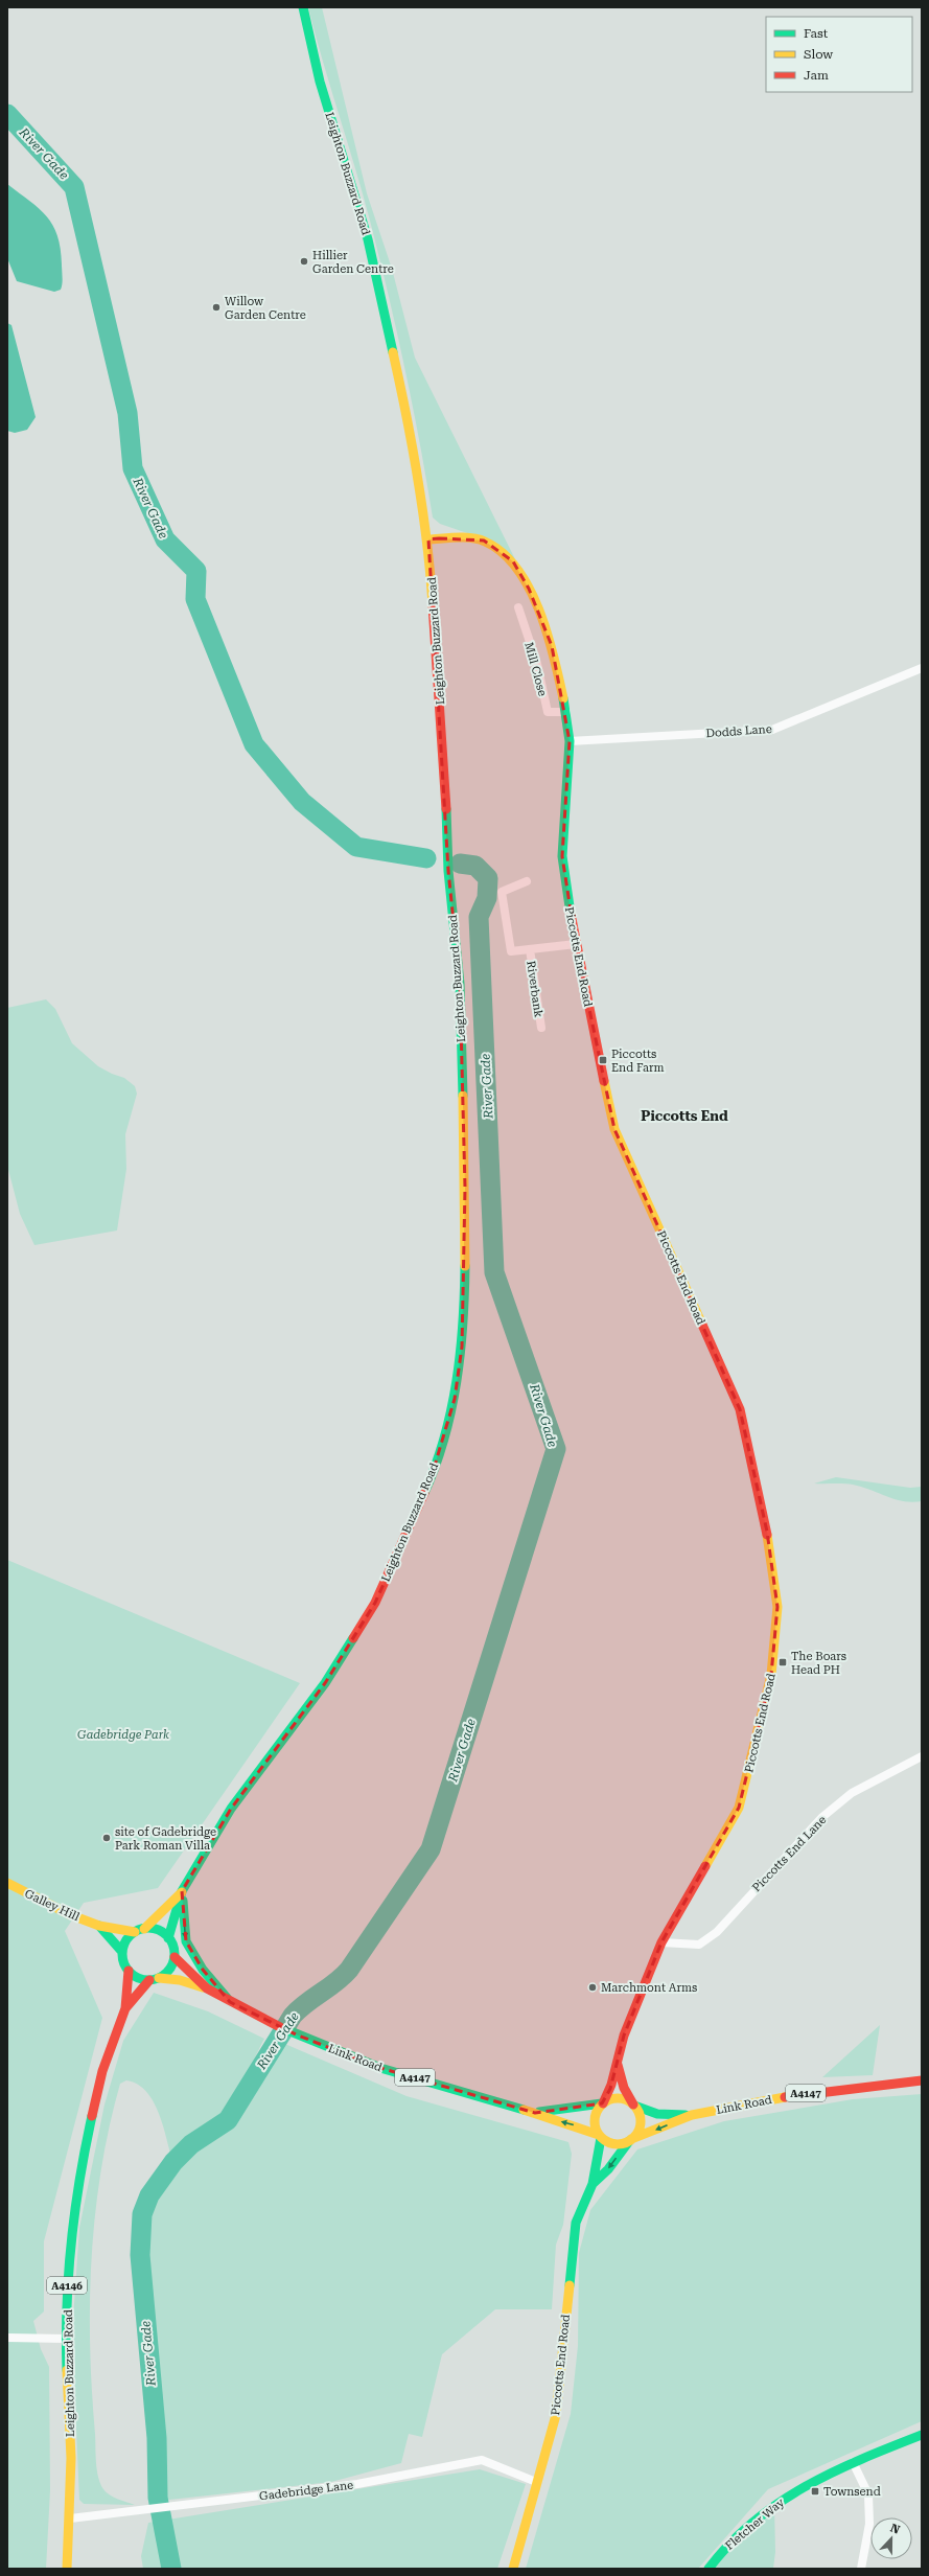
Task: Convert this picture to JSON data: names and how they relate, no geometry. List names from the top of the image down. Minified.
{"streets":{"main road":["Leighton Buzzard Road","Piccotts End Road","Galley Hill","Link Road","A4147","A4146","Fletcher Way"],"street":["Mill Close","Dodds Lane","Riverbank","Piccotts End Lane","Gadebridge Lane"]},"crossings":[["Leighton Buzzard Road","Piccotts End Road"],["Leighton Buzzard Road","Galley Hill"],["Leighton Buzzard Road","Link Road"],["Leighton Buzzard Road","Gadebridge Lane"],["Mill Close","Piccotts End Road"],["Dodds Lane","Piccotts End Road"],["Piccotts End Road","Riverbank"],["Piccotts End Road","Piccotts End Lane"],["Piccotts End Road","Link Road"],["Piccotts End Road","Gadebridge Lane"],["Galley Hill","Link Road"]],"districts":["Piccotts End"],"water":["River Gade"],"parks":["Gadebridge Park"],"places":{"other":["Hillier Garden Centre","Willow Garden Centre","site of Gadebridge Park Roman Villa","Marchmont Arms"],"transit":["Piccotts End Farm","The Boars Head PH","Townsend"]},"legend":["Fast","Slow","Jam"],"north":"top"}
